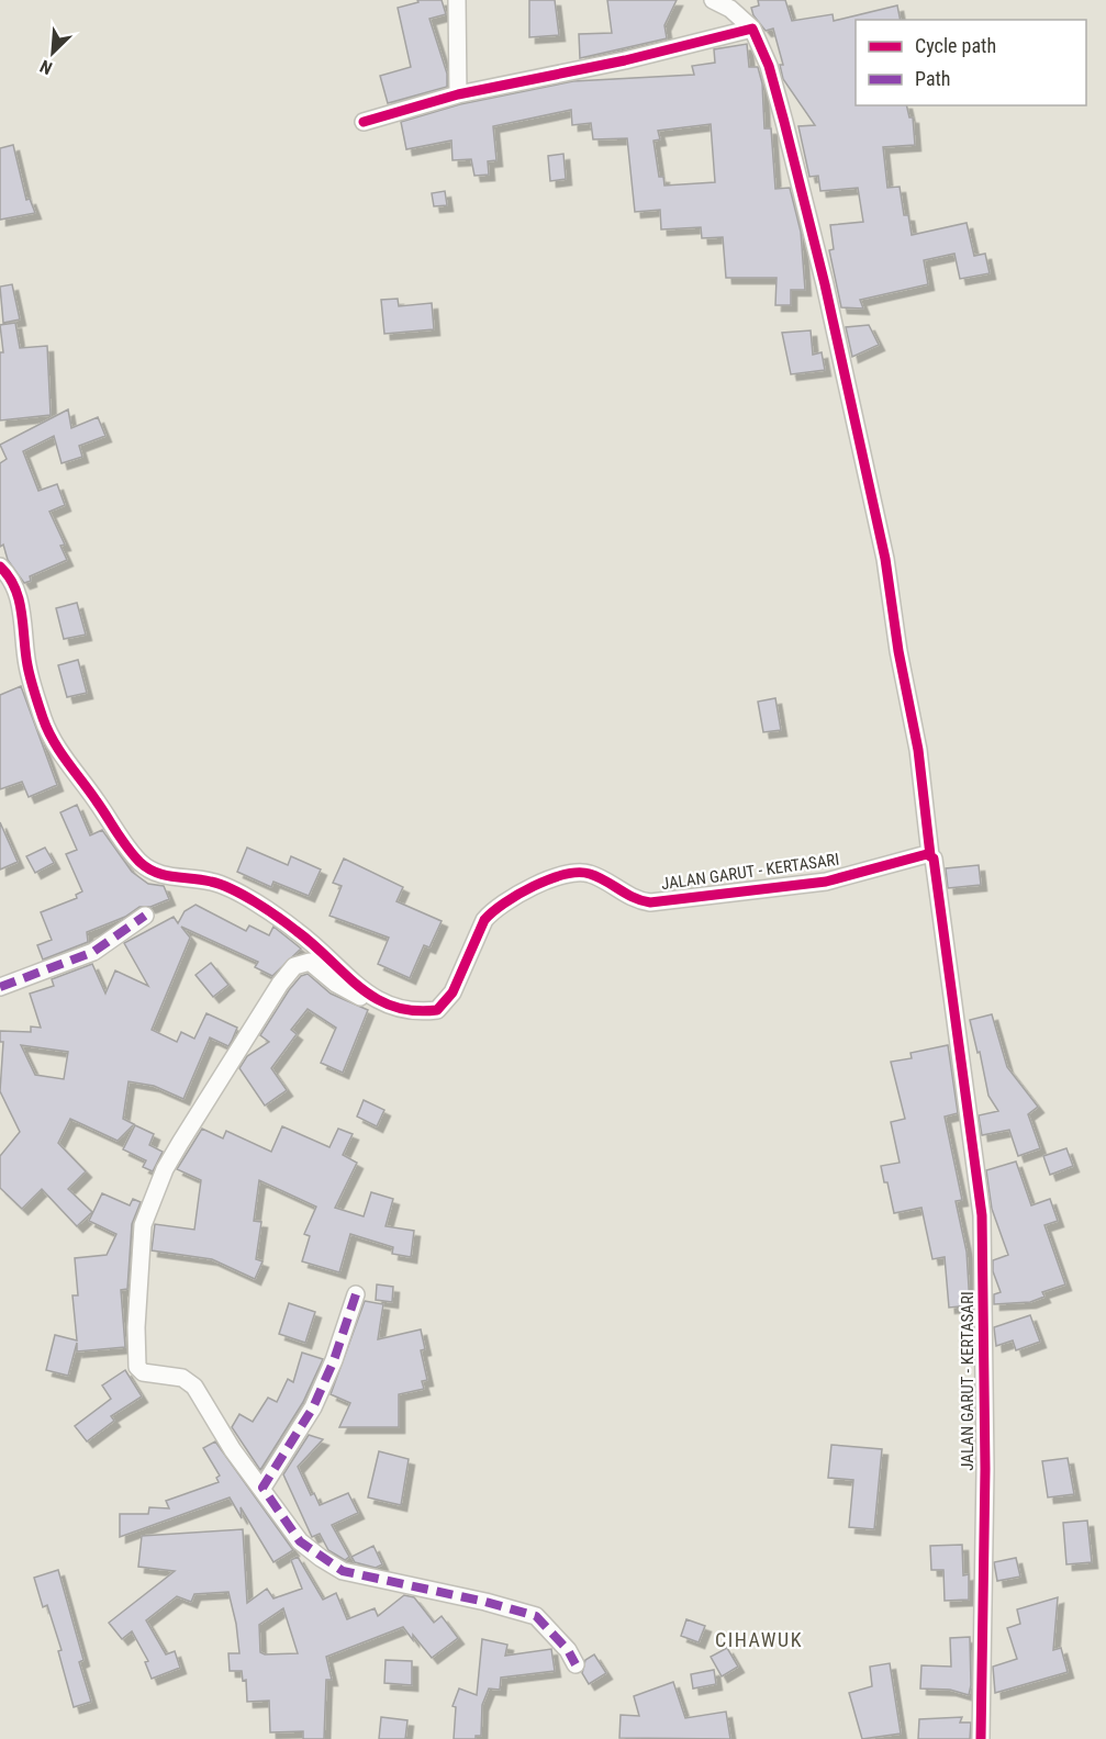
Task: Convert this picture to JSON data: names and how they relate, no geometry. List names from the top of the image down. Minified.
{"streets":{"street":["JALAN GARUT - KERTASARI"]},"districts":["CIHAWUK"],"legend":["Cycle path","Path"],"north":"bottom left"}
